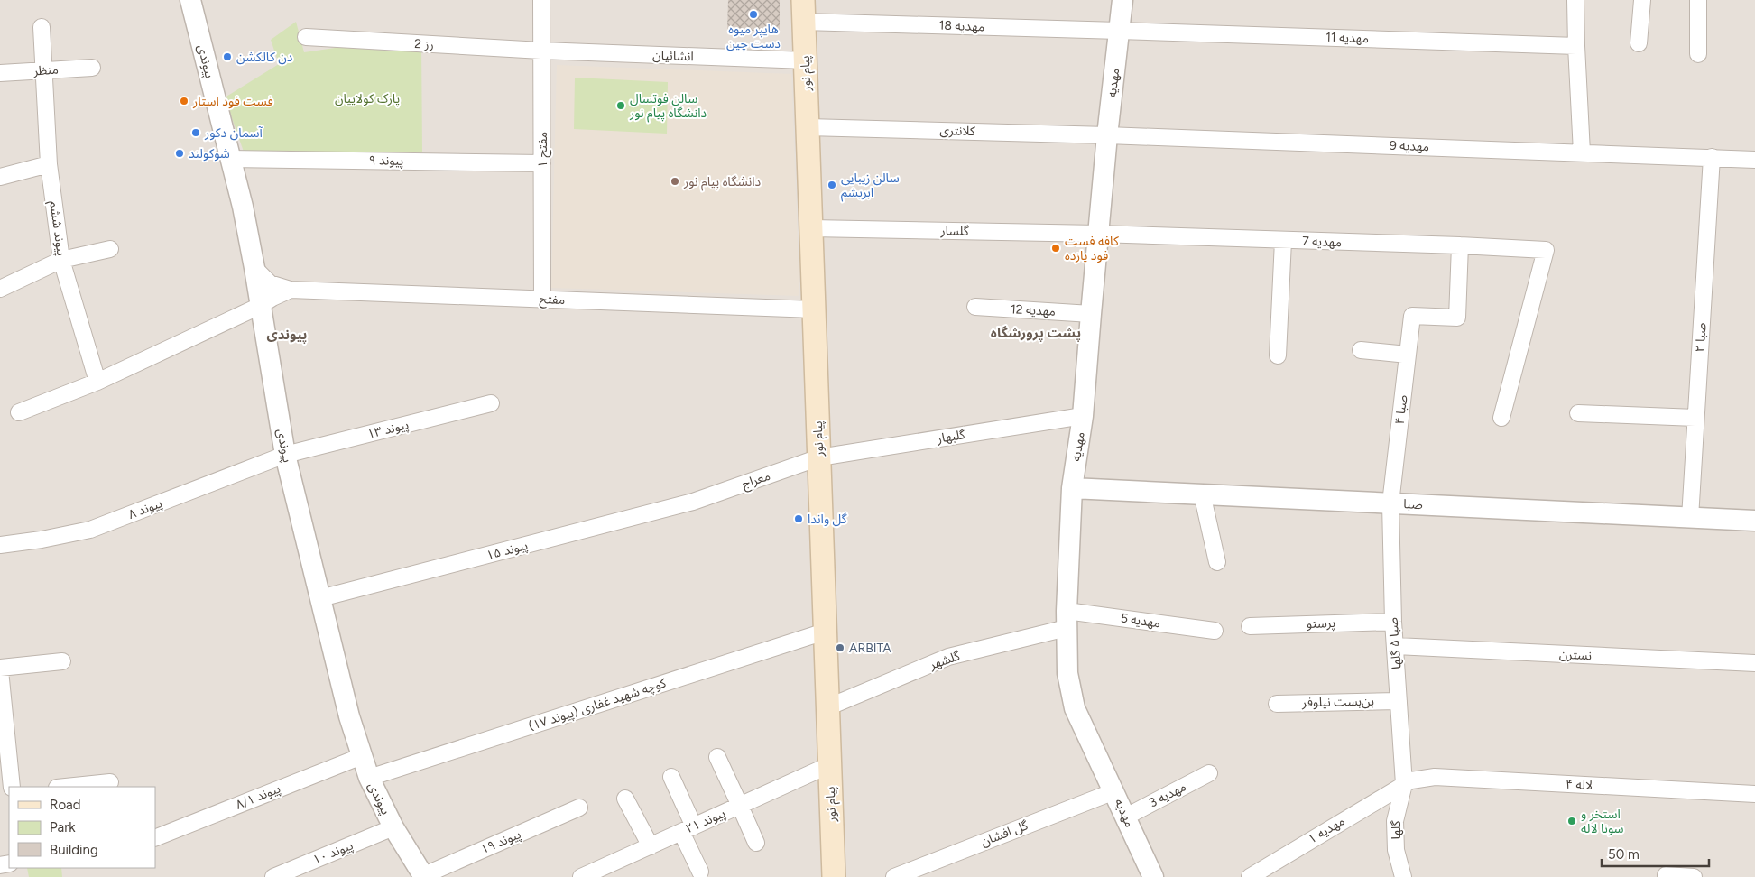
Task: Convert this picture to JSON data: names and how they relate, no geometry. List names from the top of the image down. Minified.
{"streets":{"main road":["پیام نور"],"street":["مهدیه 18","مهدیه 11","رز 2","انشائیان","پیوندی","منظر","مهدیه","کلانتری","مهدیه 9","مفتح ۱","پیوند ۹","پیوند ششم","گلسار","مهدیه 7","مفتح","مهدیه 12","صبا ۲","صبا ۴","پیوند ۱۳","گلبهار","معراج","صبا","پیوند ۸","پیوند ۱۵","مهدیه 5","پرستو","صبا ۵ گلها","نسترن","گلشهر","بن‌بست نیلوفر","کوچه شهید غفاری (پیوند ۱۷)","لاله ۴","مهدیه 3","پیوند ۸/۱","پیوند ۲۱","مهدیه ۱","گلها","گل افشان","پیوند ۱۹","پیوند ۱۰"]},"crossings":[["مهدیه 18","مهدیه 11"],["مهدیه 18","پیام نور"],["مهدیه 18","مهدیه"],["مهدیه 11","مهدیه"],["رز 2","انشائیان"],["رز 2","مفتح ۱"],["انشائیان","پیام نور"],["انشائیان","مفتح ۱"],["پیوندی","پیوند ۹"],["پیوندی","پیوند ۱۳"],["پیوندی","پیوند ۸"],["پیوندی","پیوند ۱۵"],["پیوندی","کوچه شهید غفاری (پیوند ۱۷)"],["پیوندی","پیوند ۸/۱"],["پیوندی","پیوند ۱۹"],["پیوندی","پیوند ۱۰"],["منظر","پیوند ششم"],["پیام نور","کلانتری"],["پیام نور","گلسار"],["پیام نور","مفتح"],["پیام نور","گلبهار"],["پیام نور","معراج"],["پیام نور","گلشهر"],["پیام نور","کوچه شهید غفاری (پیوند ۱۷)"],["پیام نور","پیوند ۲۱"],["مهدیه","کلانتری"],["مهدیه","مهدیه 9"],["مهدیه","گلسار"],["مهدیه","مهدیه 7"],["مهدیه","مهدیه 12"],["مهدیه","گلبهار"],["مهدیه","صبا"],["مهدیه","مهدیه 5"],["مهدیه","گلشهر"],["مهدیه","مهدیه 3"],["مهدیه","گل افشان"],["کلانتری","مهدیه 9"],["مهدیه 9","صبا ۲"],["مفتح ۱","پیوند ۹"],["مفتح ۱","مفتح"],["گلسار","مهدیه 7"],["مهدیه 7","صبا ۴"],["صبا ۲","صبا"],["صبا ۴","صبا"],["صبا ۴","صبا ۵ گلها"],["پیوند ۱۳","پیوند ۸"],["گلبهار","معراج"],["معراج","پیوند ۱۵"],["صبا","صبا ۵ گلها"],["مهدیه 5","گلشهر"],["پرستو","صبا ۵ گلها"],["صبا ۵ گلها","نسترن"],["صبا ۵ گلها","بن‌بست نیلوفر"],["صبا ۵ گلها","لاله ۴"],["صبا ۵ گلها","مهدیه ۱"],["صبا ۵ گلها","گلها"],["لاله ۴","مهدیه ۱"],["لاله ۴","گلها"],["مهدیه ۱","گلها"]],"districts":["پشت پرورشگاه","پیوندی"],"parks":["پارک کولاییان"],"places":["هایپر میوه دست چین","دن کالکشن","فست فود استار","سالن فوتسال دانشگاه پیام نور","آسمان دکور","شوکولند","دانشگاه پیام نور","سالن زیبایی ابریشم","کافه فست فود یازده","گل واندا","ARBITA","استخر و سونا لاله"],"legend":["Road","Park","Building"],"scale_bar":"50 m"}
